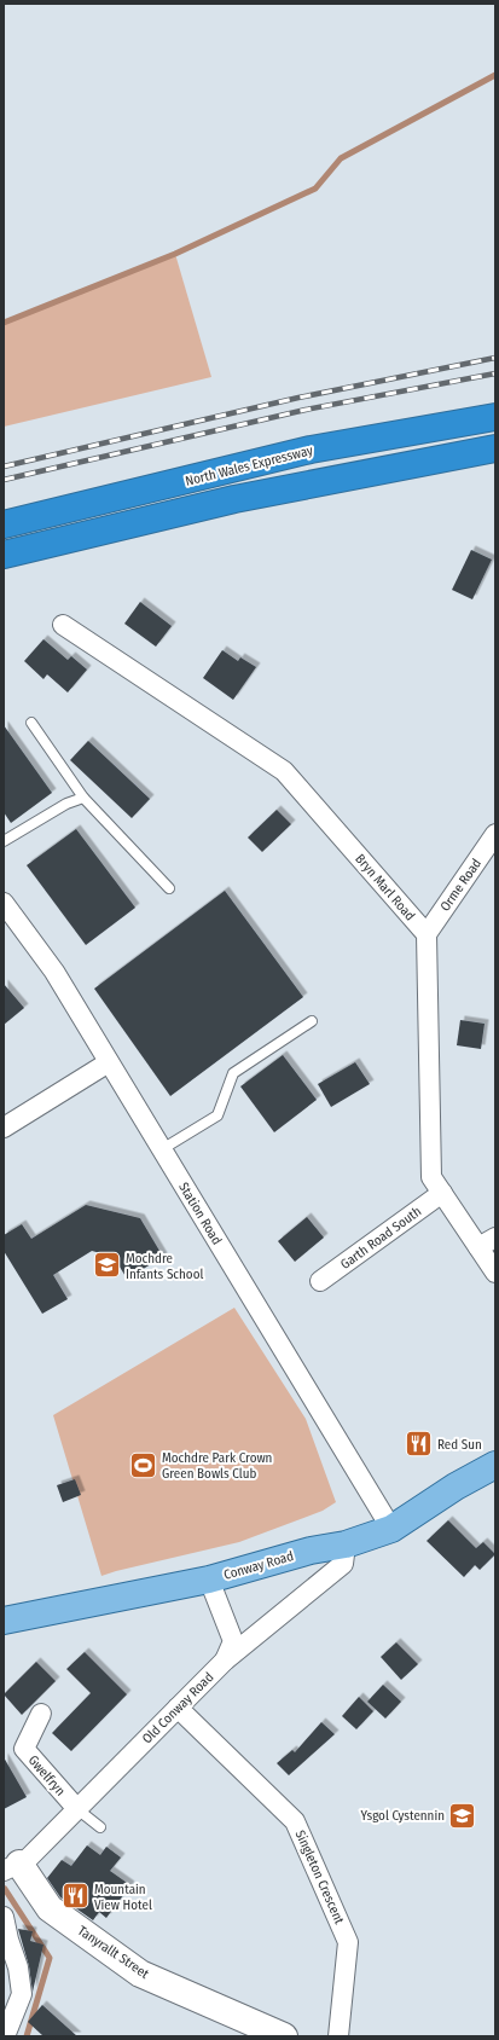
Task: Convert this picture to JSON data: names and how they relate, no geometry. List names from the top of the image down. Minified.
{"streets":{"highway":["North Wales Expressway"],"main road":["Conway Road"],"street":["Orme Road","Bryn Marl Road","Station Road","Garth Road South","Old Conway Road","Gwelfryn","Singleton Crescent","Tanyrallt Street"]},"crossings":[["Orme Road","Bryn Marl Road"],["Station Road","Conway Road"],["Conway Road","Old Conway Road"],["Old Conway Road","Gwelfryn"],["Old Conway Road","Singleton Crescent"],["Old Conway Road","Tanyrallt Street"]],"places":{"school or university":["Mochdre Infants School","Ysgol Cystennin"],"restaurant":["Red Sun","Mountain View Hotel"],"sports":["Mochdre Park Crown Green Bowls Club"]}}
